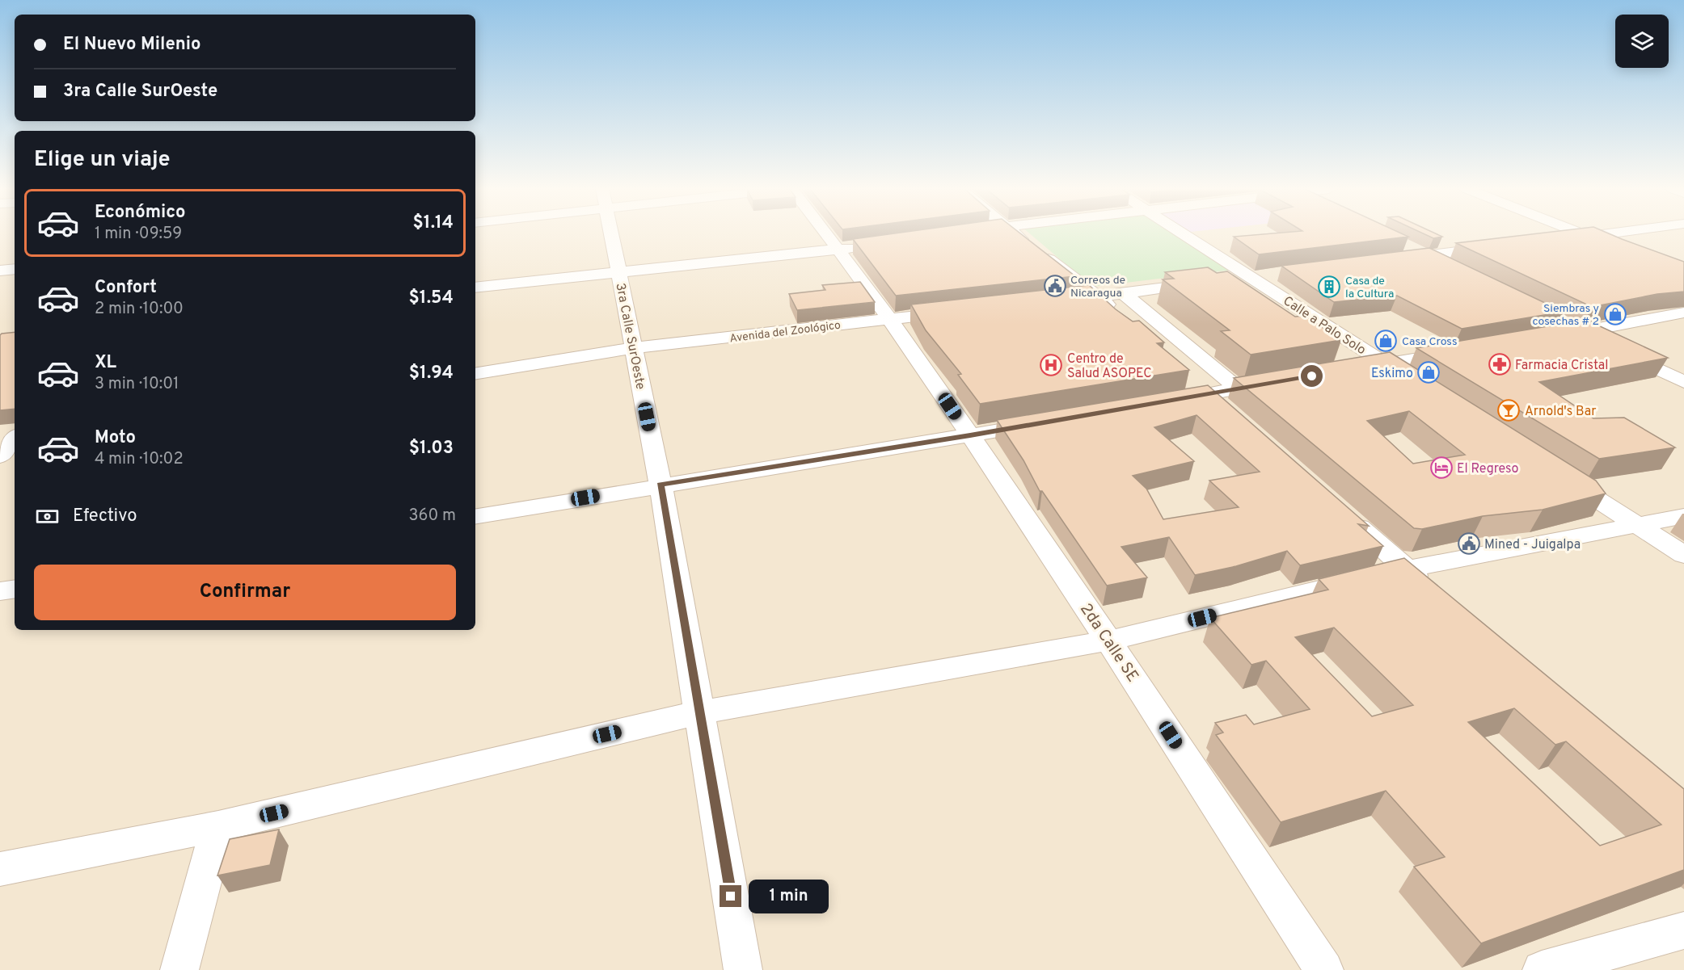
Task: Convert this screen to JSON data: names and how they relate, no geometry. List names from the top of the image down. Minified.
{"streets":{"street":["Calle a Palo Solo","Avenida del Zoológico","3ra Calle SurOeste","2da Calle SE"]},"crossings":[["Avenida del Zoológico","3ra Calle SurOeste"],["Avenida del Zoológico","2da Calle SE"]],"places":{"public building":["Correos de Nicaragua","Mined - Juigalpa"],"building":["Casa de la Cultura"],"shop":["Siembras y cosechas # 2","Casa Cross","Eskimo"],"pharmacy":["Farmacia Cristal"],"hospital":["Centro de Salud ASOPEC"],"bar":["Arnold's Bar"],"hotel":["El Regreso"]},"page":{"banner":["El Nuevo Milenio","3ra Calle SurOeste"],"heading":"Elige un viaje","list":[{"name":"Económico","note":"1 min · 09:59","value":"$1.14"},{"name":"Confort","note":"2 min · 10:00","value":"$1.54"},{"name":"XL","note":"3 min · 10:01","value":"$1.94"},{"name":"Moto","note":"4 min · 10:02","value":"$1.03"}],"pay":["Efectivo","360 m"],"buttons":"Confirmar","bubble":"1 min"}}
